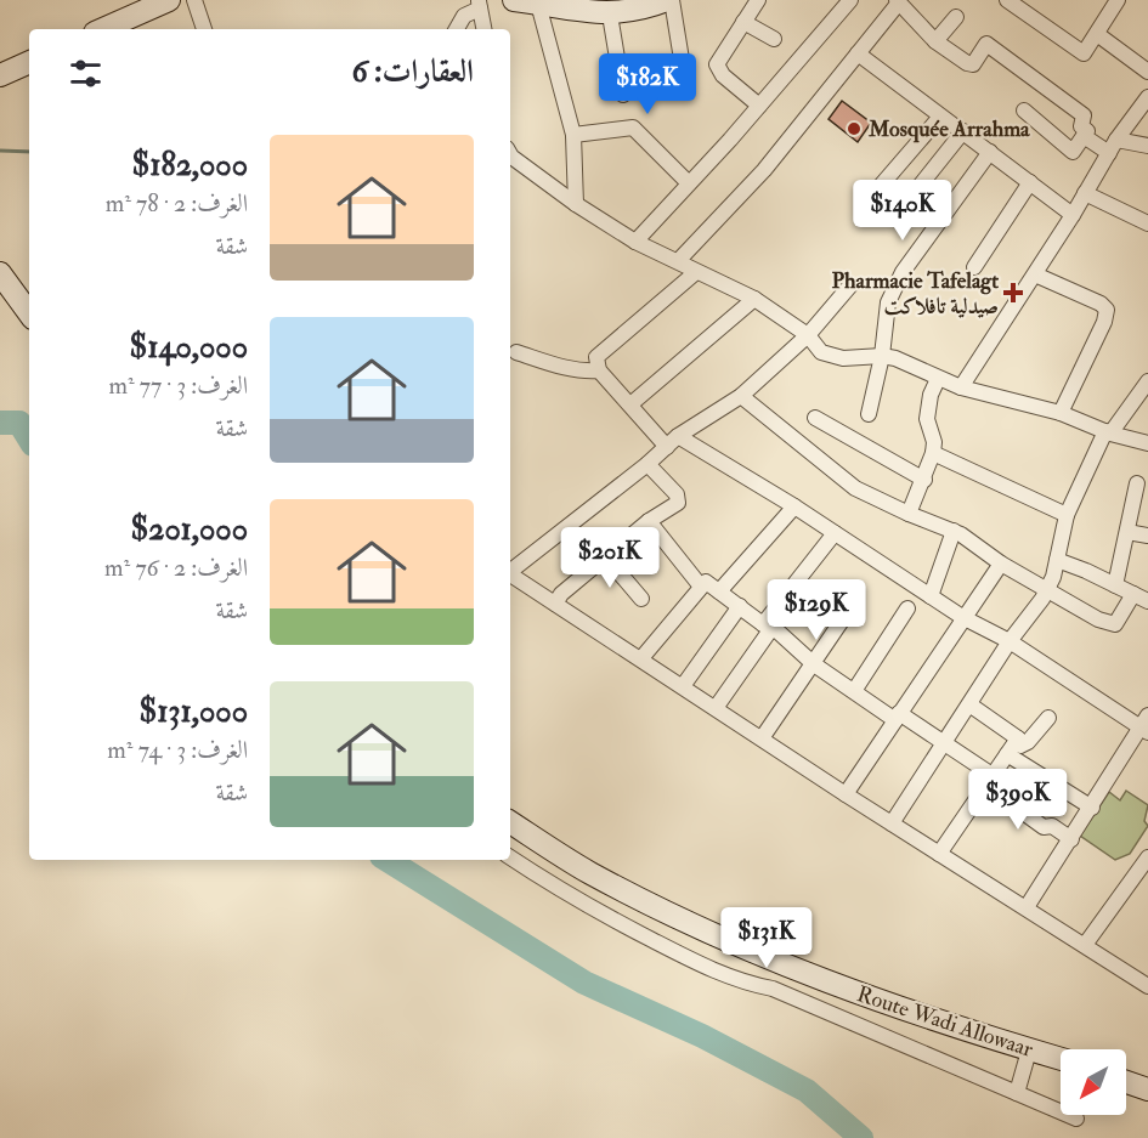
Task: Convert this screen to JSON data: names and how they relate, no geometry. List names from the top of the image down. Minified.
{"streets":{"street":["Route Wadi Allowaar"]},"places":{"other":["Mosquée Arrahma"],"health":["Pharmacie Tafelagt صيدلية تافلاكت"]},"north":"bottom left","page":{"heading":"العقارات: 6","price":["$182K","$140K","$201K","$129K","$390K","$131K"],"list":[{"name":"$182,000","note":"الغرف: 2 · 78 m² · شقة"},{"name":"$140,000","note":"الغرف: 3 · 77 m² · شقة"},{"name":"$201,000","note":"الغرف: 2 · 76 m² · شقة"},{"name":"$131,000","note":"الغرف: 3 · 74 m² · شقة"}]}}
